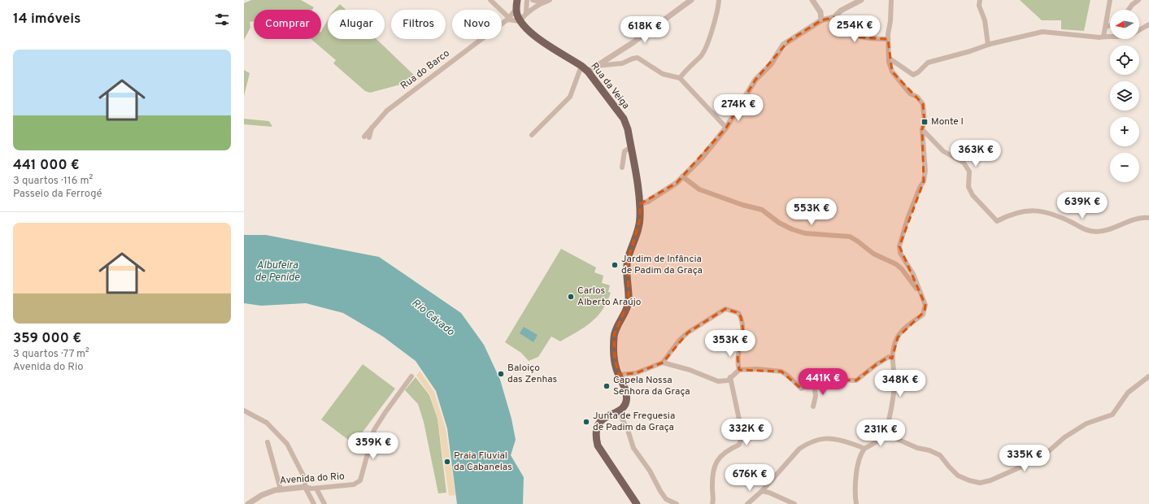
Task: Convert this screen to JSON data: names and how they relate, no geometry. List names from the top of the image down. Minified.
{"streets":{"main road":["Rua da Veiga"],"street":["Rua do Barco","Avenida do Rio"]},"crossings":[["Rua do Barco","Rua da Veiga"]],"water":["Albufeira de Penide","Rio Cávado"],"places":{"transit":["Monte I"],"other":["Jardim de Infância de Padim da Graça","Carlos Alberto Araújo","Baloiço das Zenhas","Capela Nossa Senhora da Graça","Junta de Freguesia de Padim da Graça","Praia Fluvial da Cabanelas"]},"north":"left","page":{"heading":"14 imóveis","map_buttons":["+","−"],"chip":["Comprar","Alugar","Filtros","Novo"],"price":["254K €","618K €","274K €","363K €","639K €","553K €","353K €","441K €","348K €","332K €","231K €","359K €","335K €","676K €"],"list":[{"name":"441 000 €","note":"3 quartos · 116 m² · Passeio da Ferrogé"},{"name":"359 000 €","note":"3 quartos · 77 m² · Avenida do Rio"}]}}
